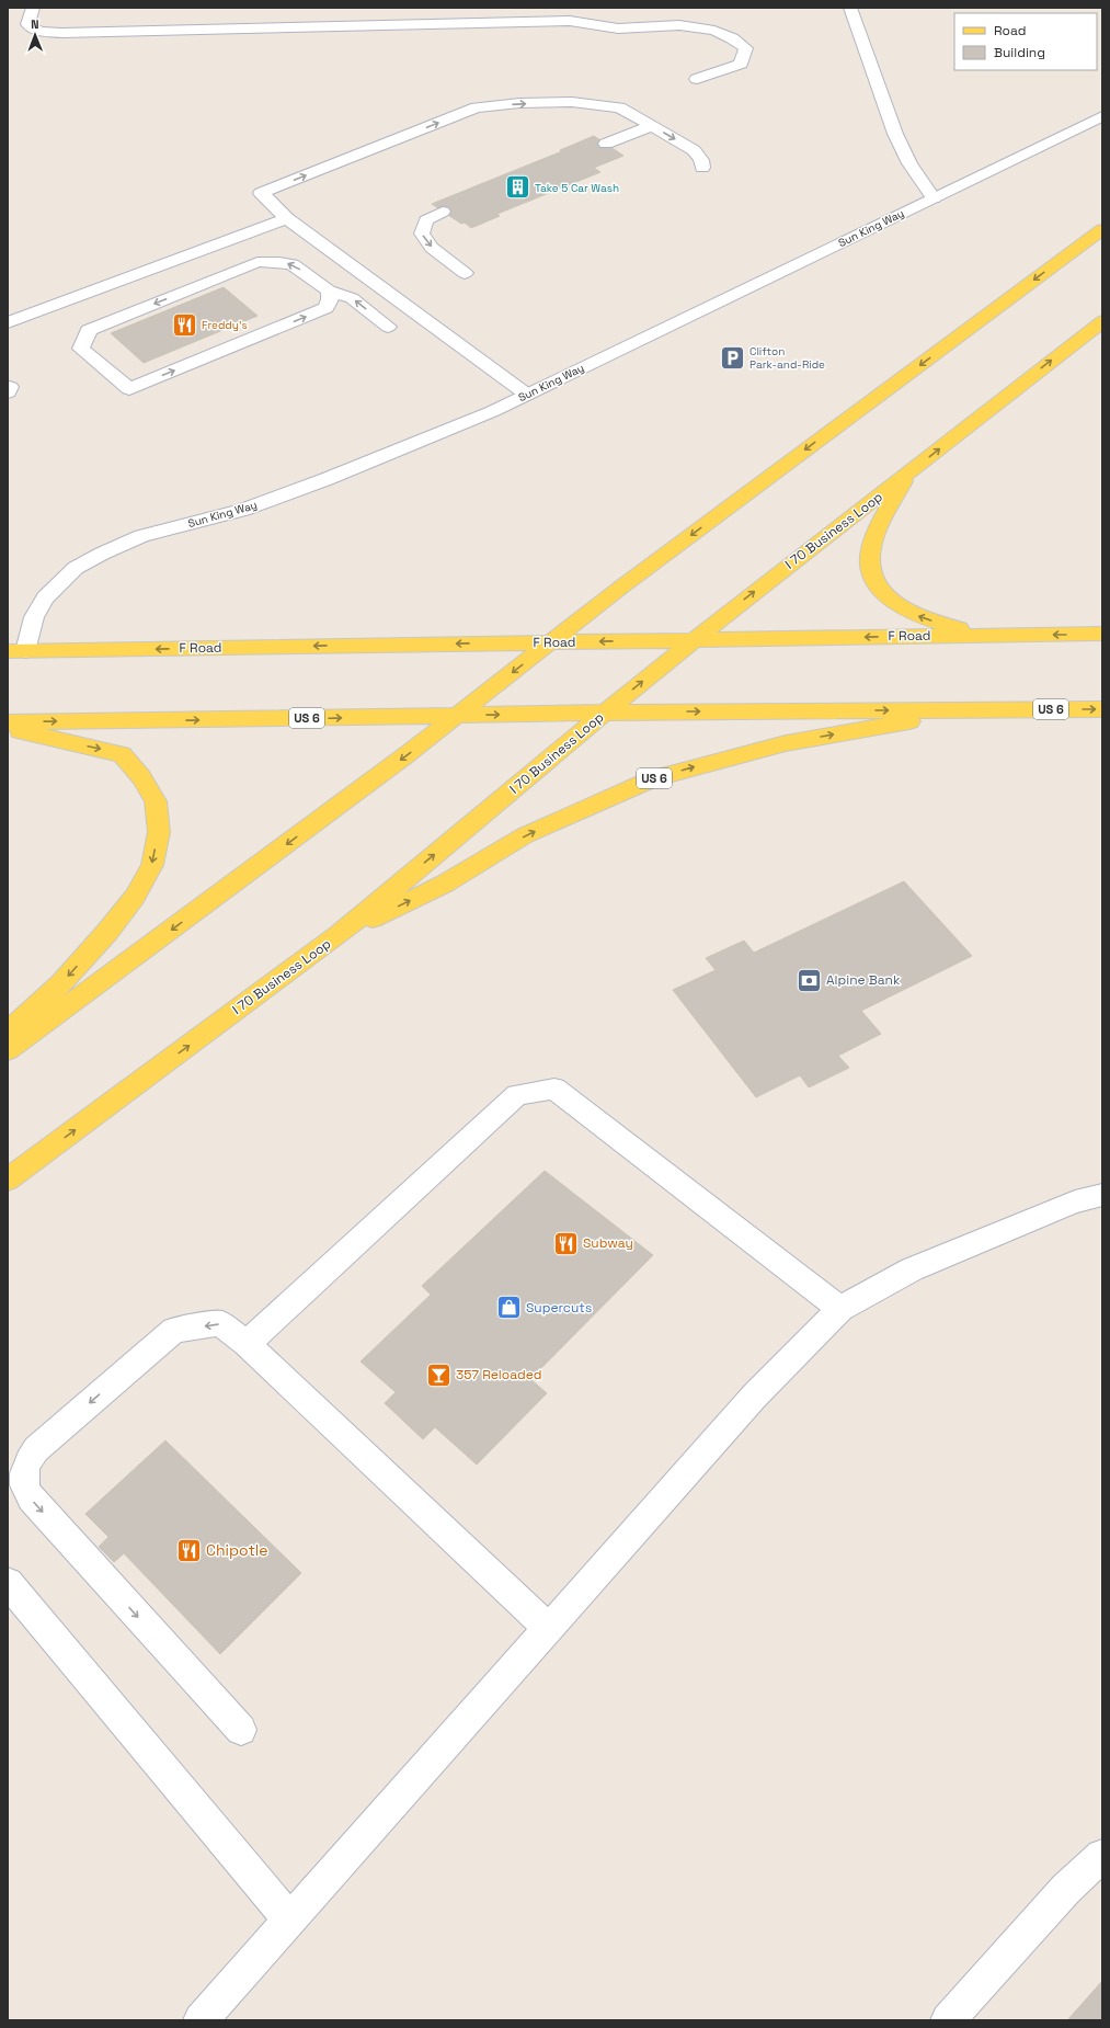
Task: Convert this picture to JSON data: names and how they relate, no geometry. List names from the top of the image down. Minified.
{"streets":{"main road":["I 70 Business Loop","F Road","US 6"],"street":["Sun King Way"]},"crossings":[["Sun King Way","F Road"],["I 70 Business Loop","F Road"],["I 70 Business Loop","US 6"]],"places":{"building":["Take 5 Car Wash"],"restaurant":["Freddy's","Subway","Chipotle"],"parking":["Clifton Park-and-Ride"],"bank":["Alpine Bank"],"shop":["Supercuts"],"bar":["357 Reloaded"]},"legend":["Road","Building"],"north":"top"}
